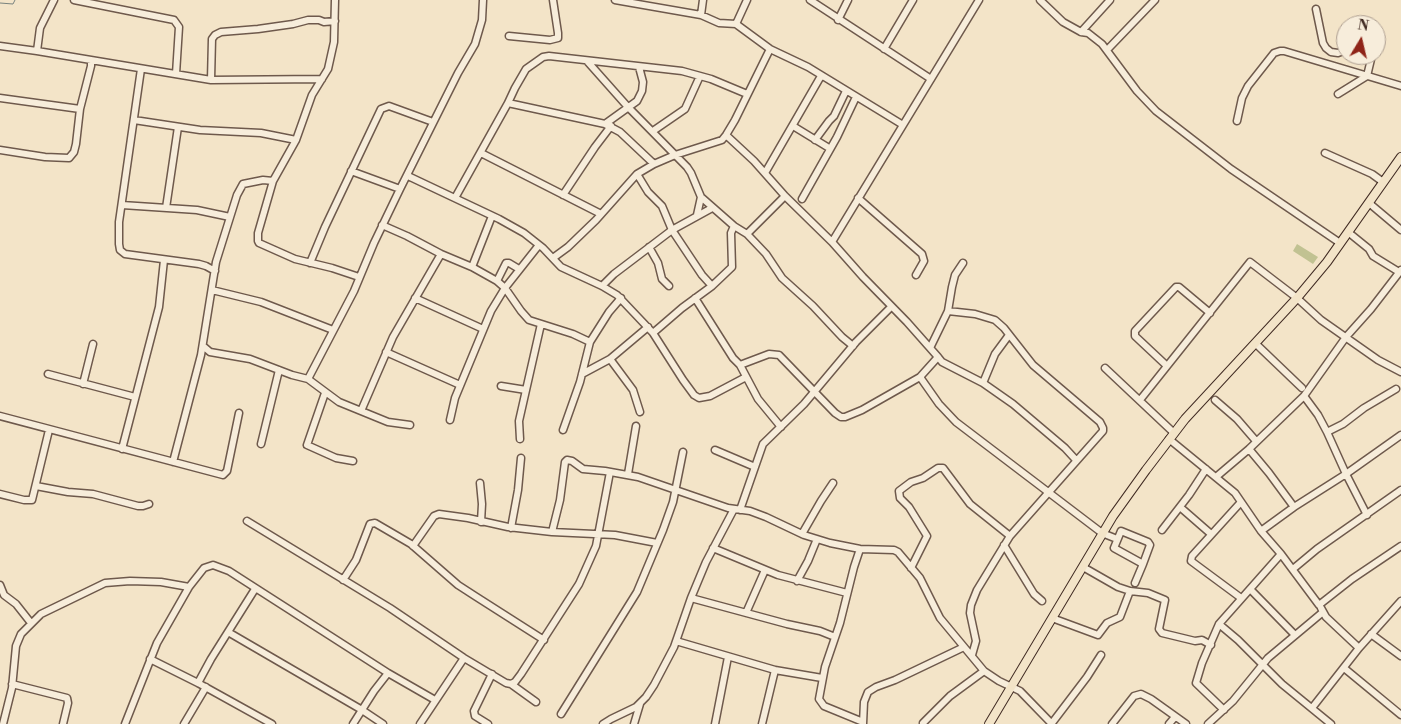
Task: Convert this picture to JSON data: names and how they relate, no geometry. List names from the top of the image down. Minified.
{"north":"top"}
